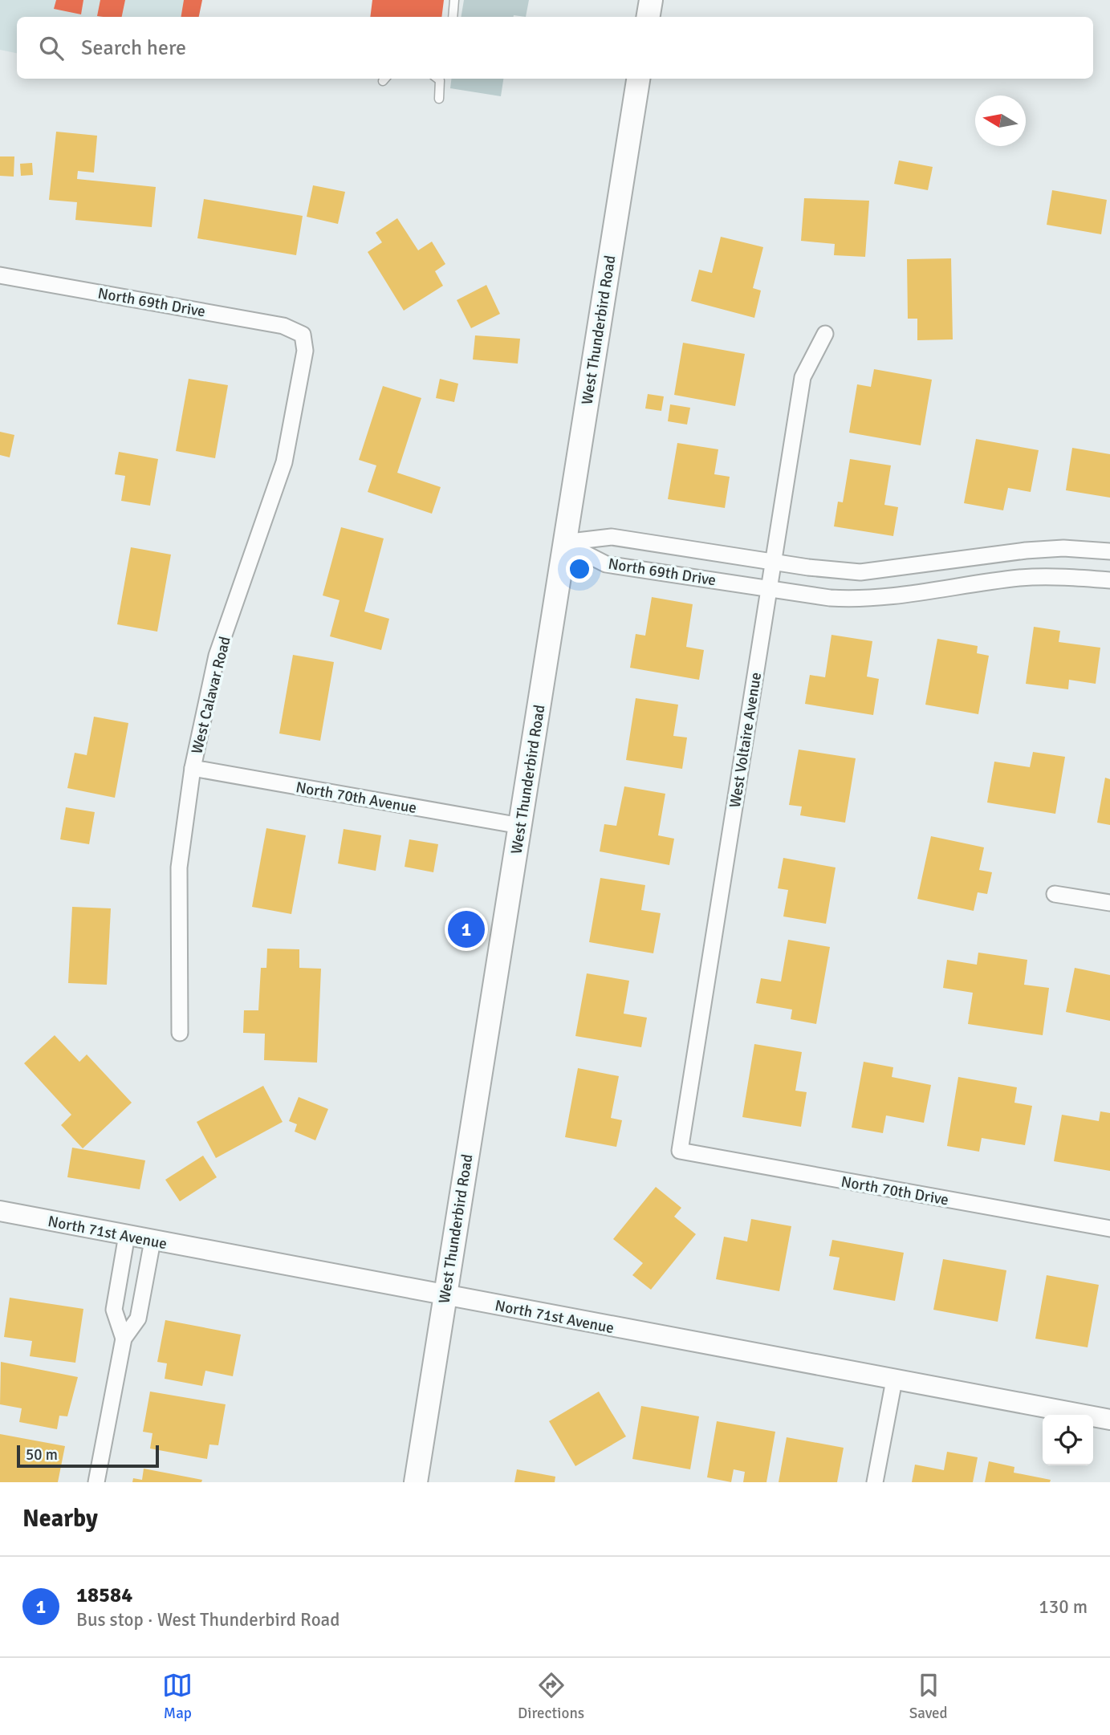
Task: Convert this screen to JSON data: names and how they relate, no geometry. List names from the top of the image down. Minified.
{"streets":{"main road":["West Thunderbird Road"],"street":["North 69th Drive","West Calavar Road","West Voltaire Avenue","North 70th Avenue","North 70th Drive","North 71st Avenue"]},"crossings":[["North 69th Drive","West Thunderbird Road"],["North 69th Drive","West Calavar Road"],["North 69th Drive","West Voltaire Avenue"],["West Thunderbird Road","North 70th Avenue"],["West Thunderbird Road","North 71st Avenue"],["West Calavar Road","North 70th Avenue"],["West Voltaire Avenue","North 70th Drive"]],"scale_bar":"50 m","north":"left","page":{"search":"Search here","pins":"1","scale":"50 m","heading":"Nearby","list":[{"mark":"1","name":"18584","note":"Bus stop · West Thunderbird Road","value":"130 m"}],"nav":["Map","Directions","Saved"]}}
